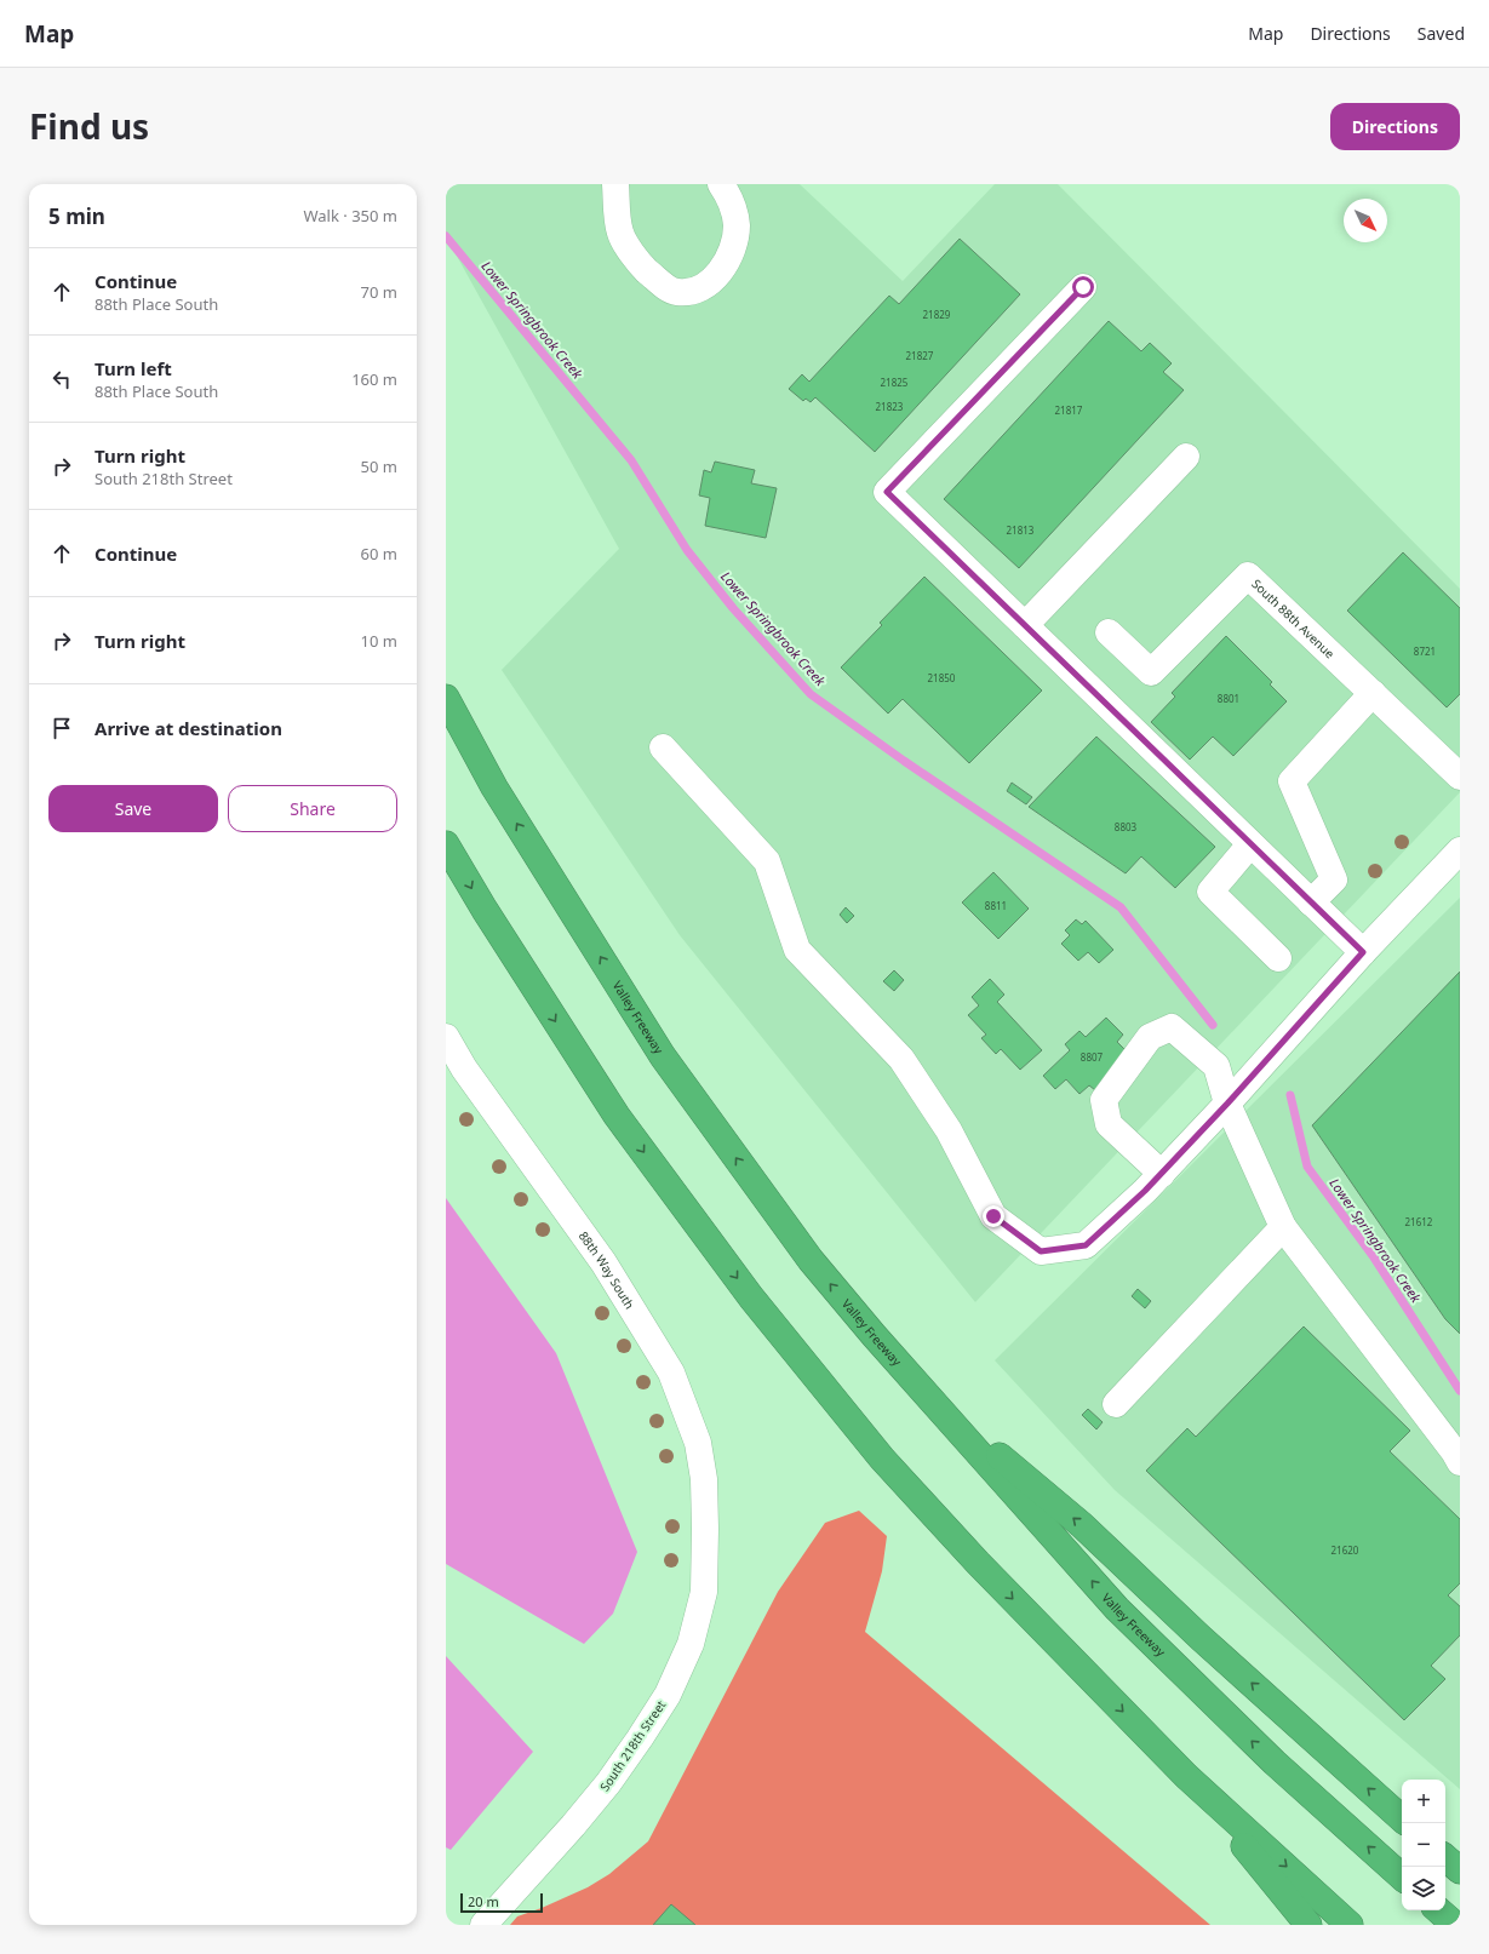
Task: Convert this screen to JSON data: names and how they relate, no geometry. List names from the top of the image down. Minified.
{"streets":{"highway":["Valley Freeway"],"street":["South 88th Avenue","88th Way South","South 218th Street"]},"crossings":[["88th Way South","South 218th Street"]],"water":["Lower Springbrook Creek"],"house_numbers":["21829","21827","21825","21823","21817","21813","8721","21850","8801","8803","8811","8807","21612","21620"],"scale_bar":"20 m","north":"bottom right","page":{"header":"Map","nav":["Map","Directions","Saved"],"title":"Find us","buttons":["Directions",["Save","Share"]],"heading":["5 min","Walk · 350 m"],"list":[["Continue","88th Place South","70 m"],["Turn left","88th Place South","160 m"],["Turn right","South 218th Street","50 m"],["Continue","60 m"],["Turn right","10 m"],"Arrive at destination"],"map_buttons":["+","−"],"scale":"20 m"}}
